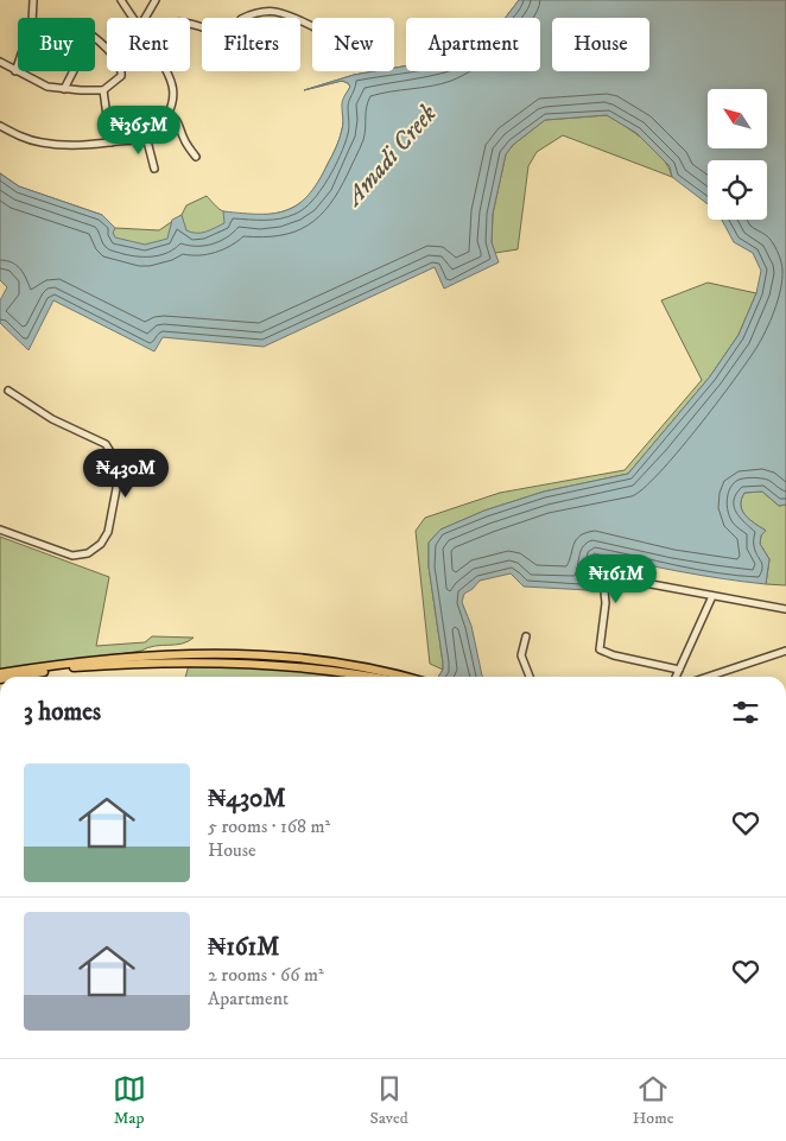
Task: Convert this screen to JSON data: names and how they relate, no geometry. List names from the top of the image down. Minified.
{"water":["Amadi Creek"],"north":"top left","page":{"chip":["Buy","Rent","Filters","New","Apartment","House"],"price":["₦365M","₦430M","₦161M"],"heading":"3 homes","list":[{"name":"₦430M","note":"5 rooms · 168 m² · House"},{"name":"₦161M","note":"2 rooms · 66 m² · Apartment"}],"tabs":["Map","Saved","Home"]}}
